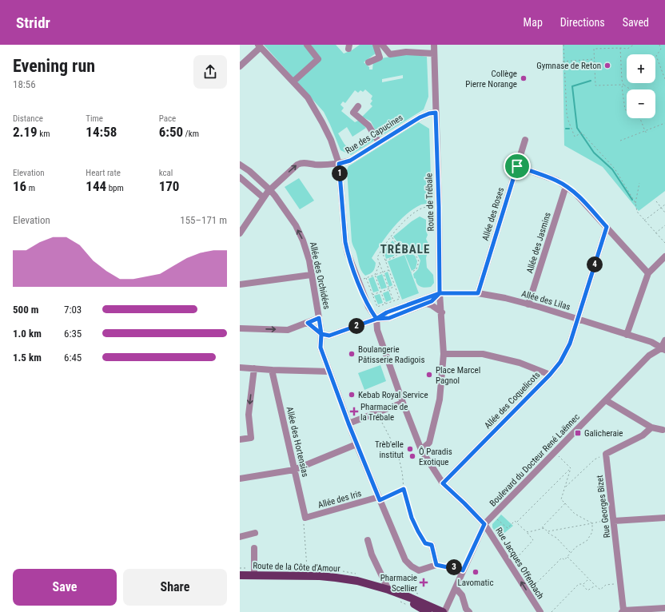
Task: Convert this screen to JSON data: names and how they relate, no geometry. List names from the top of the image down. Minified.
{"streets":{"main road":["Route de la Côte d'Amour"],"street":["Rue des Capucines","Route de Trébale","Allée des Roses","Allée des Jasmins","Allée des Orchidées","Allée des Lilas","Allée des Coquelicots","Allée des Hortensias","Boulevard du Docteur René Laënnec","Allée des Iris","Rue Georges Bizet","Rue Jacques Offenbach"]},"crossings":[["Rue des Capucines","Route de Trébale"],["Rue des Capucines","Allée des Orchidées"],["Route de Trébale","Allée des Lilas"],["Route de Trébale","Rue Jacques Offenbach"],["Allée des Roses","Allée des Lilas"],["Allée des Jasmins","Allée des Lilas"],["Allée des Lilas","Allée des Coquelicots"],["Allée des Lilas","Boulevard du Docteur René Laënnec"],["Allée des Lilas","Rue Jacques Offenbach"],["Allée des Coquelicots","Rue Jacques Offenbach"],["Allée des Hortensias","Allée des Iris"],["Boulevard du Docteur René Laënnec","Rue Jacques Offenbach"],["Boulevard du Docteur René Laënnec","Route de la Côte d'Amour"]],"districts":["TRÉBALE"],"places":{"other":["Gymnase de Reton","Collège Pierre Norange","Boulangerie Pâtisserie Radigois","Place Marcel Pagnol","Kebab Royal Service","Trèb'elle institut","Ô Paradis Exotique","Lavomatic"],"health":["Pharmacie de la Trébale","Pharmacie Scellier"],"transit":["Galicheraie"]},"page":{"header":"Stridr","nav":["Map","Directions","Saved"],"heading":["Evening run","18:56"],"map_buttons":["+","−"],"stats":[["Distance","2.19 km"],["Time","14:58"],["Pace","6:50 /km"],["Elevation","16 m"],["Heart rate","144 bpm"],["kcal","170"]],"pins":["1","4","2","3"],"chart":["Elevation","155–171 m"],"list":[{"name":"500 m","note":"7:03"},{"name":"1.0 km","note":"6:35"},{"name":"1.5 km","note":"6:45"}],"buttons":["Save","Share"]}}
